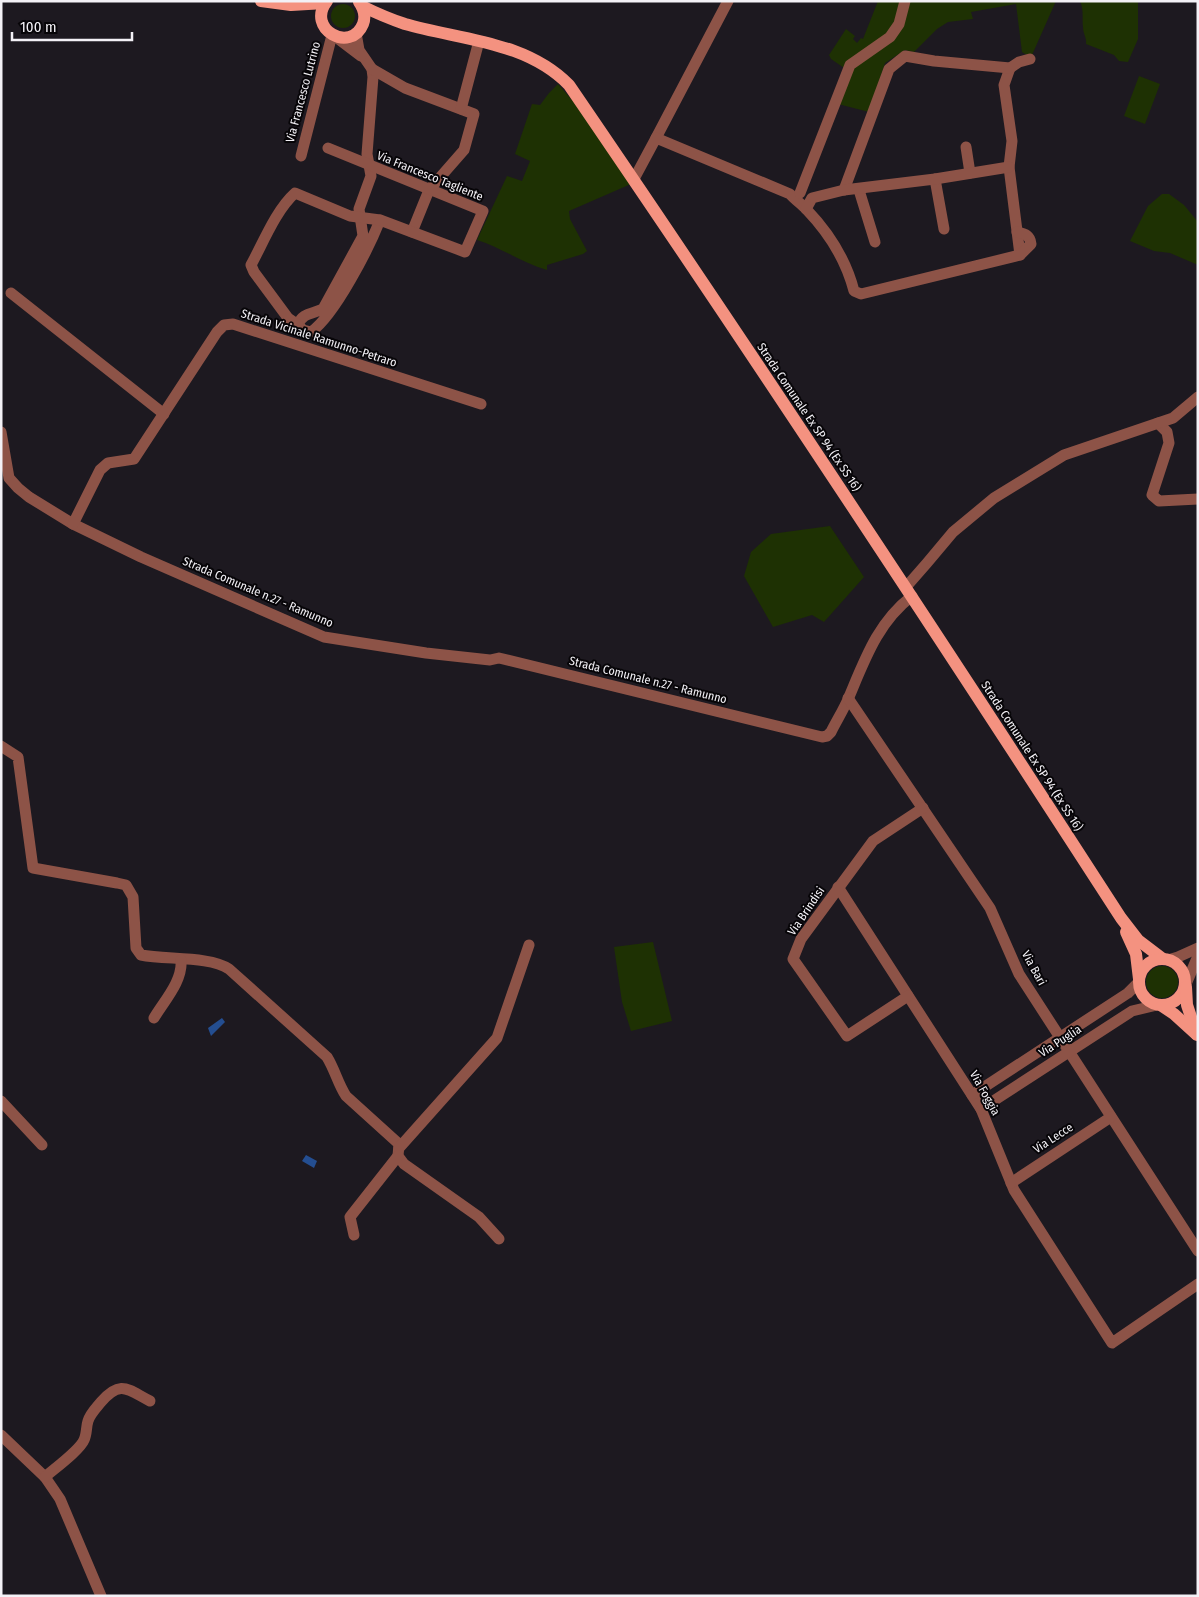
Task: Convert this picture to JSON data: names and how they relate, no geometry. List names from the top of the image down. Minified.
{"streets":{"main road":["Strada Comunale Ex SP 94 (Ex SS 16)"],"street":["Via Francesco Lutrino","Via Francesco Tagliente","Strada Vicinale Ramunno-Petraro","Strada Comunale n.27 - Ramunno","Via Brindisi","Via Bari","Via Puglia","Via Foggia","Via Lecce"]},"crossings":[["Via Francesco Lutrino","Strada Comunale Ex SP 94 (Ex SS 16)"],["Strada Vicinale Ramunno-Petraro","Strada Comunale n.27 - Ramunno"],["Strada Comunale Ex SP 94 (Ex SS 16)","Via Puglia"],["Strada Comunale n.27 - Ramunno","Via Bari"],["Via Brindisi","Via Bari"],["Via Brindisi","Via Foggia"],["Via Bari","Via Puglia"],["Via Bari","Via Lecce"],["Via Puglia","Via Foggia"],["Via Foggia","Via Lecce"]],"scale_bar":"100 m"}
